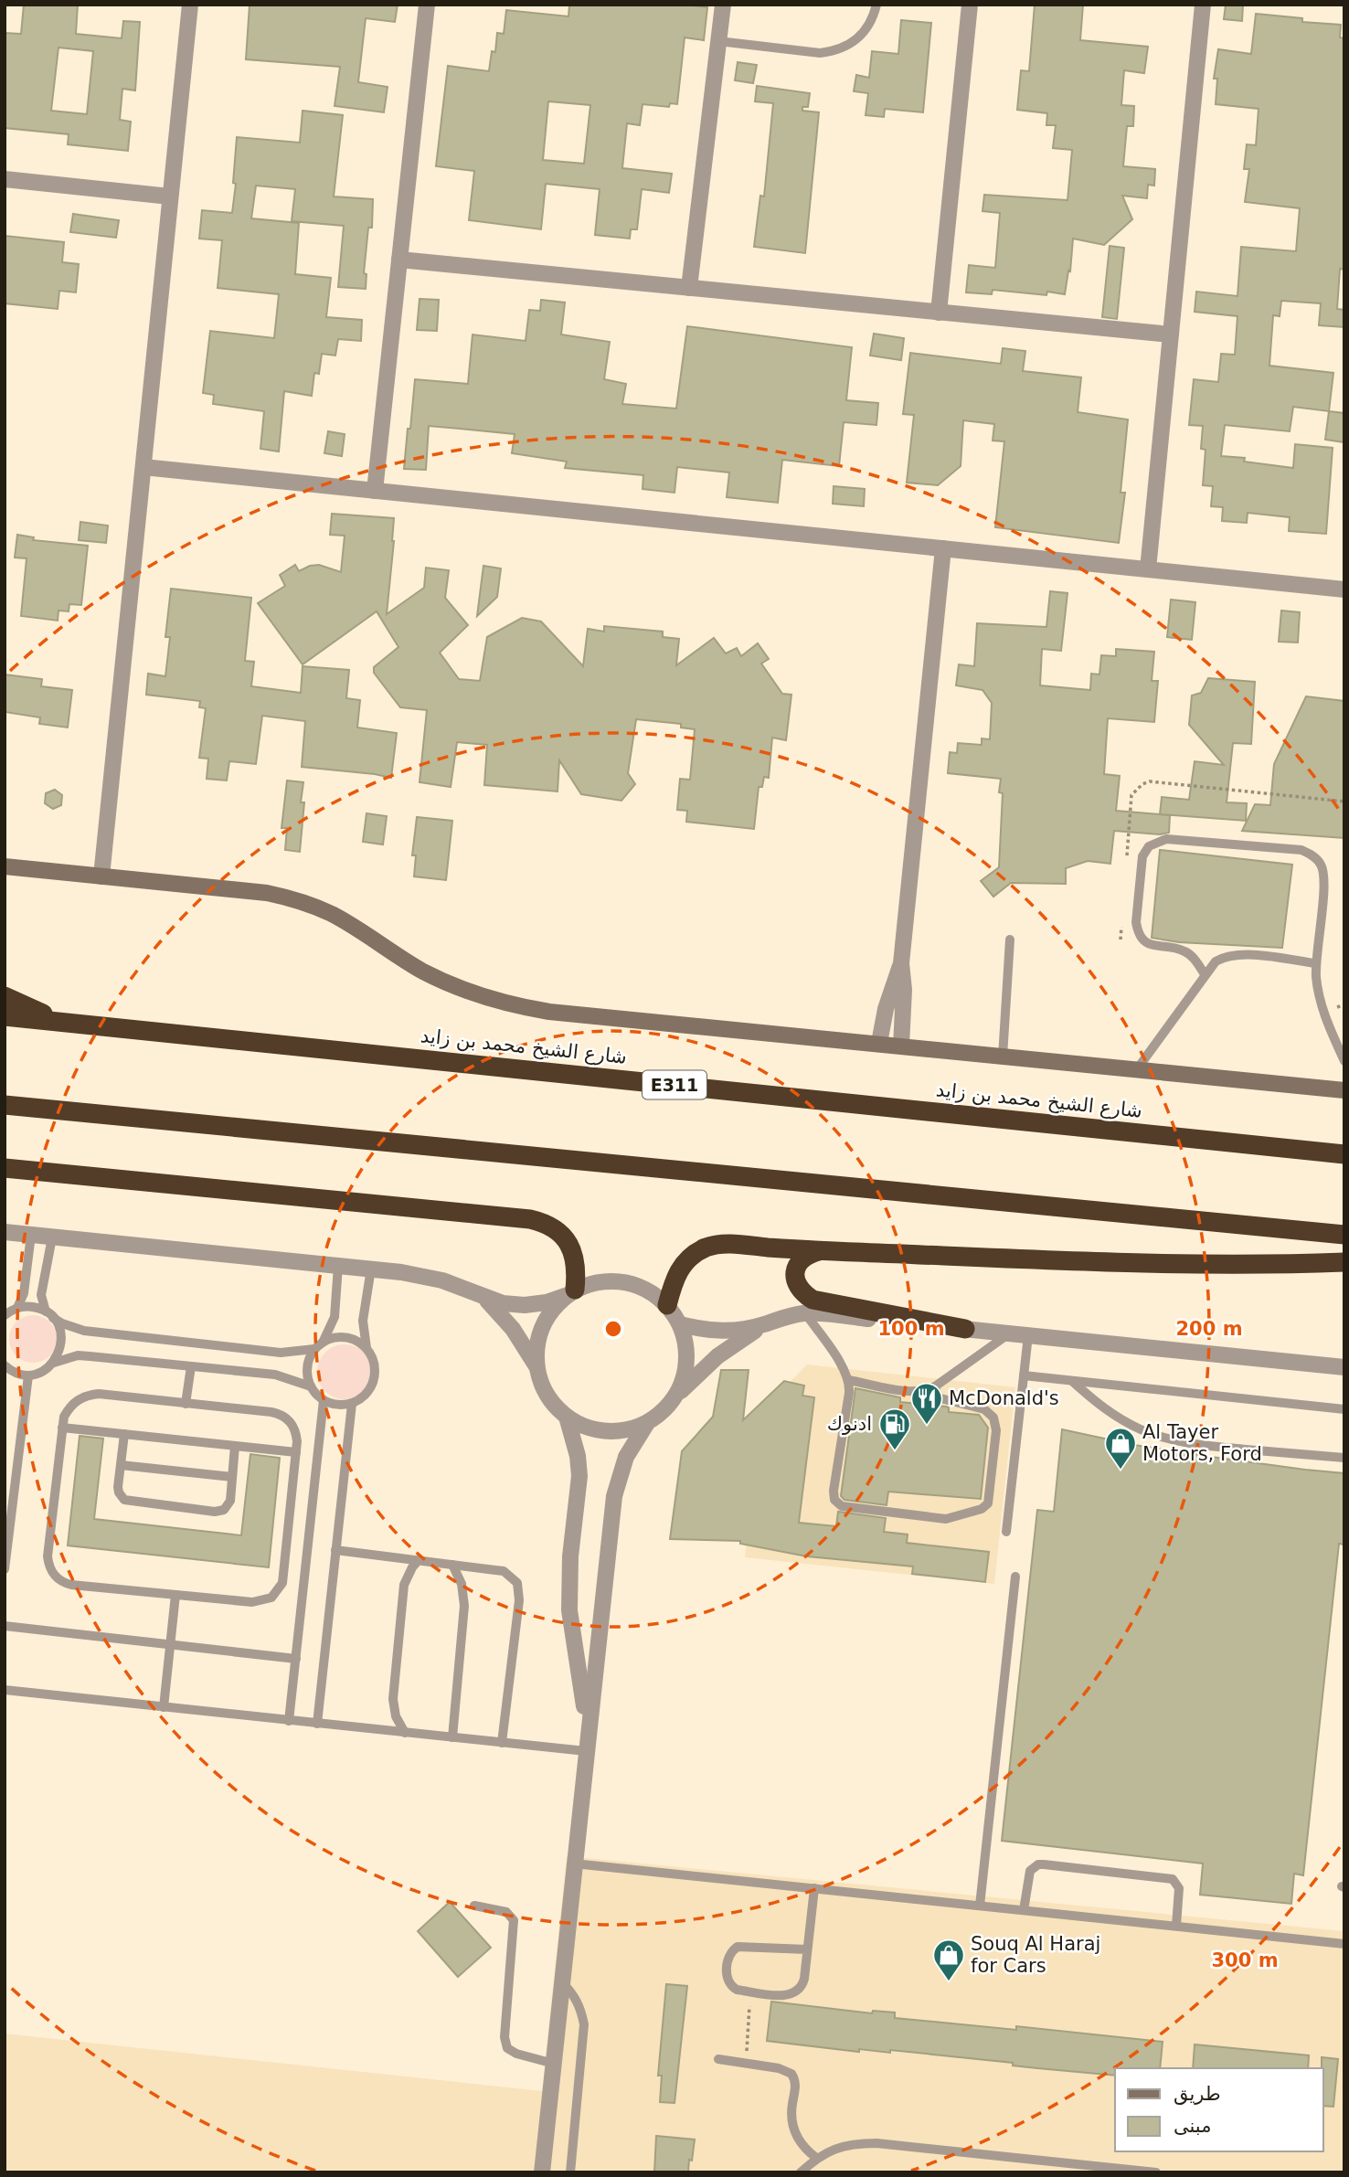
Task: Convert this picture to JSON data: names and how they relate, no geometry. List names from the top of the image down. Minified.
{"streets":{"highway":["شارع الشيخ محمد بن زايد","E311"]},"places":{"restaurant":["McDonald's"],"fuel station":["ادنوك"],"shop":["Al Tayer Motors, Ford","Souq Al Haraj for Cars"]},"legend":["طريق","مبنى"],"rings":["100 m","200 m","300 m"]}
